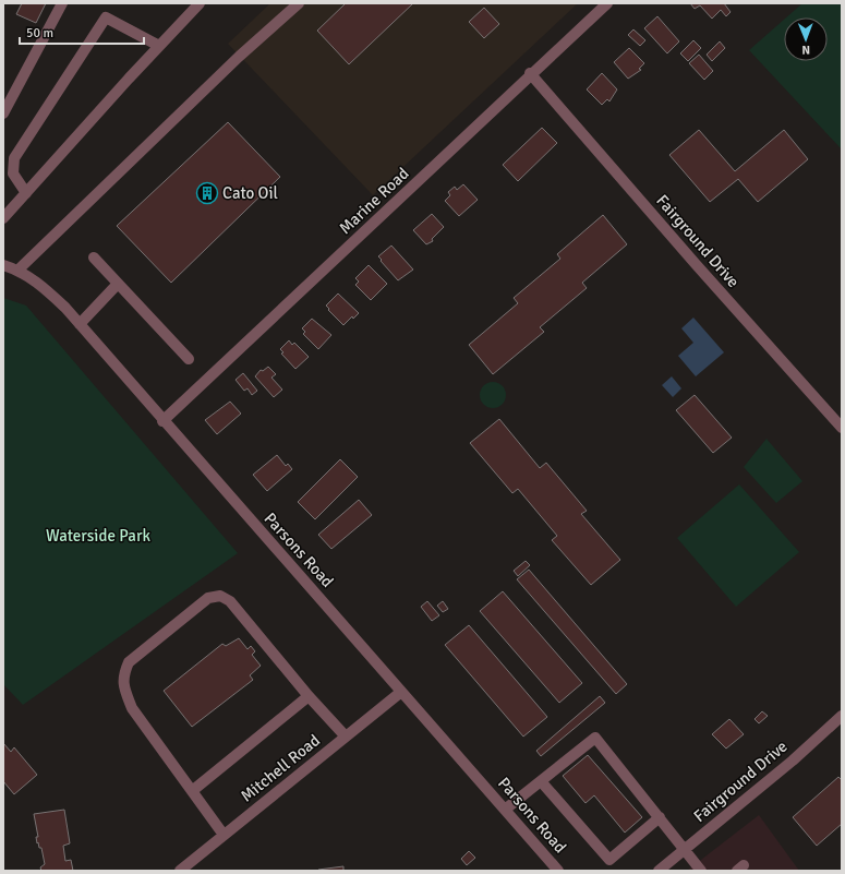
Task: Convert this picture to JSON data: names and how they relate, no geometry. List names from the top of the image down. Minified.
{"streets":{"street":["Marine Road","Fairground Drive","Parsons Road","Mitchell Road"]},"crossings":[["Marine Road","Fairground Drive"],["Marine Road","Parsons Road"],["Parsons Road","Mitchell Road"]],"parks":["Waterside Park"],"places":{"building":["Cato Oil"]},"scale_bar":"50 m","north":"bottom"}
